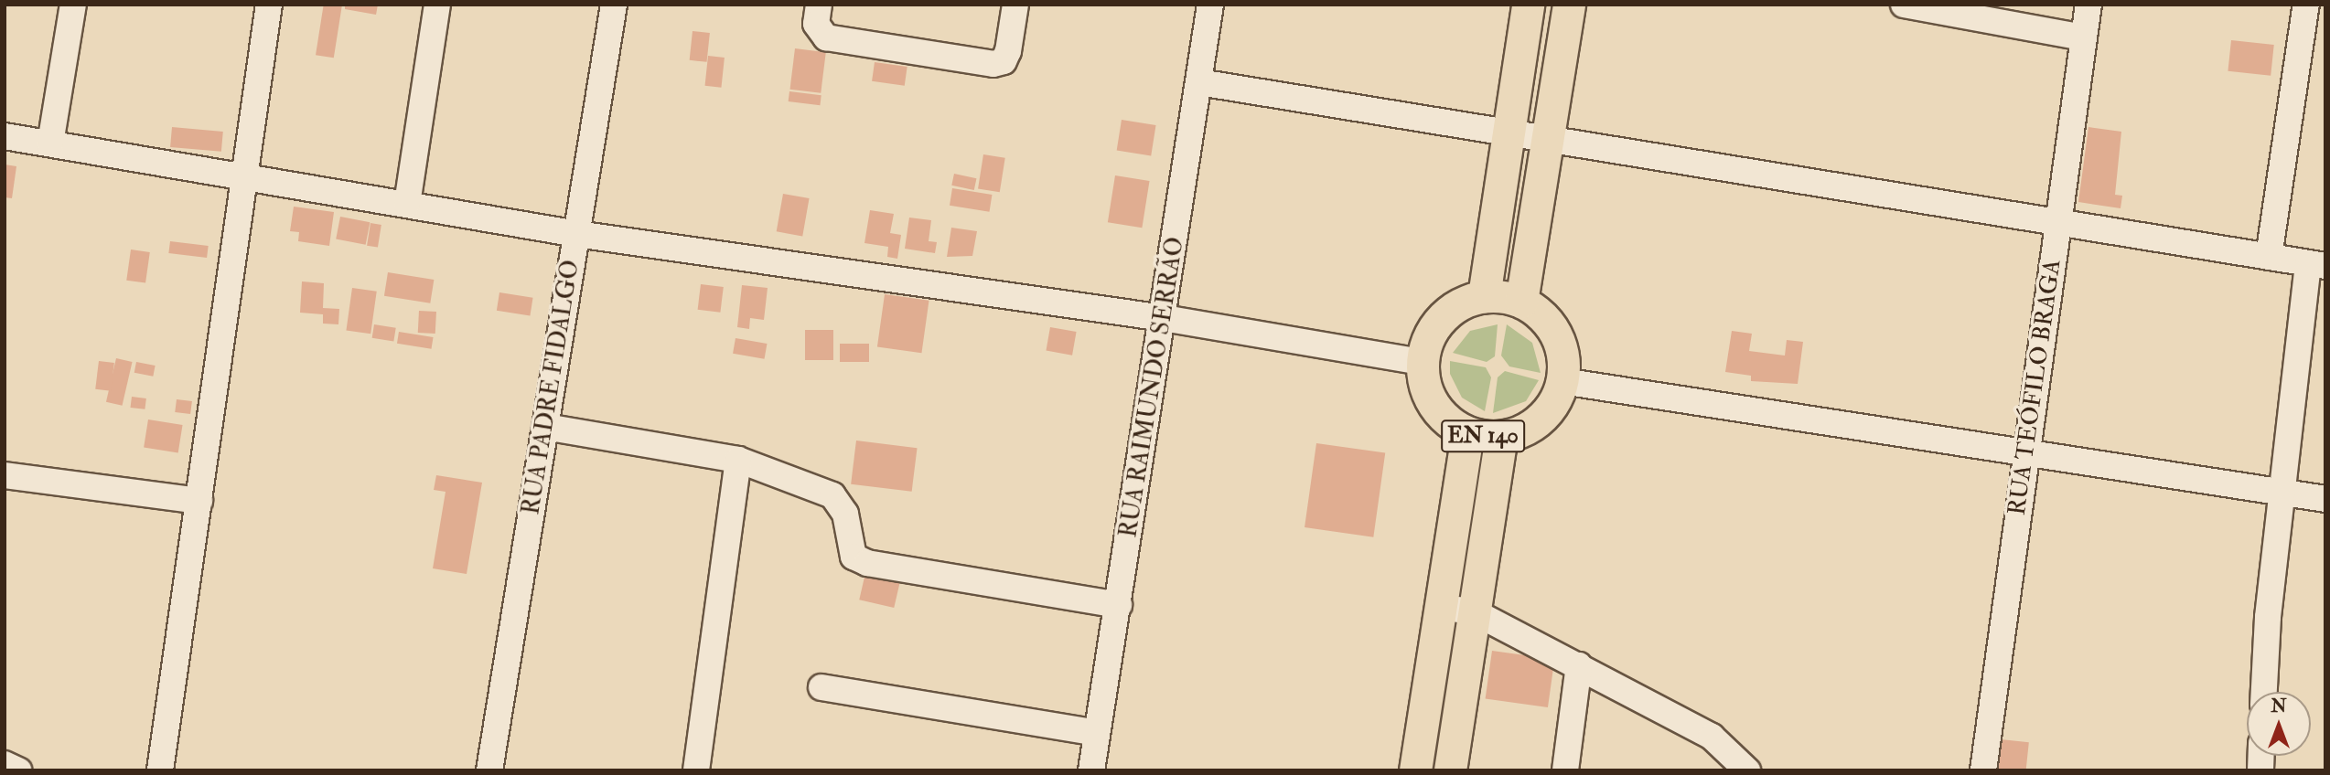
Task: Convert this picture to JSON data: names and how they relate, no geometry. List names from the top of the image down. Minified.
{"streets":{"main road":["EN 140"],"street":["RUA PADRE FIDALGO","RUA RAIMUNDO SERRÃO","RUA TEÓFILO BRAGA"]},"north":"top"}
